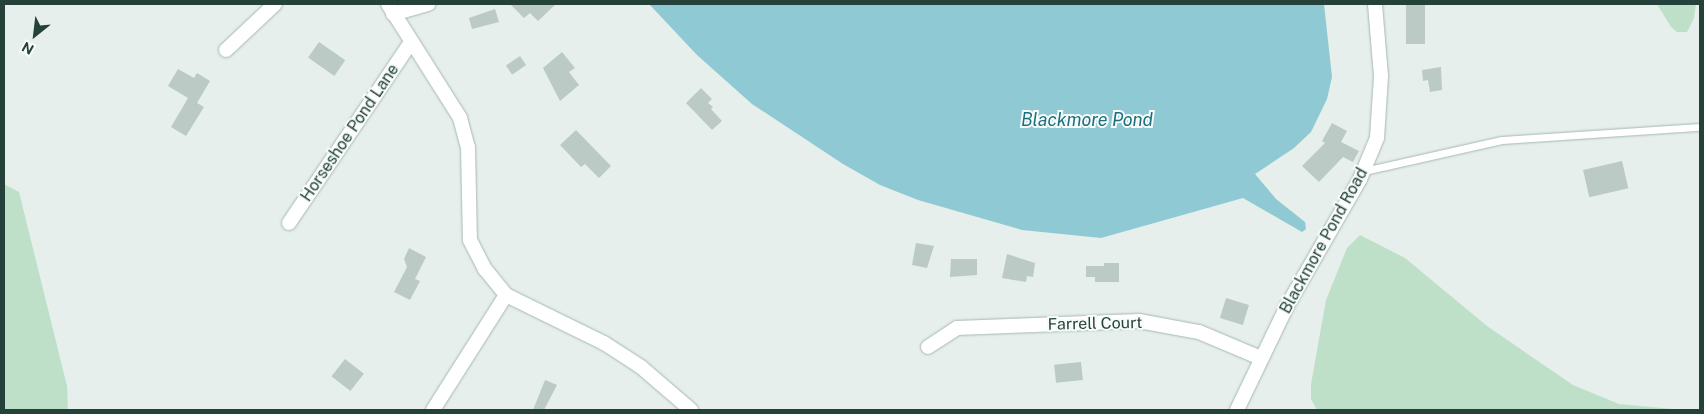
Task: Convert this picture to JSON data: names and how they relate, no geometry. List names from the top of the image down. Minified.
{"streets":{"street":["Horseshoe Pond Lane","Blackmore Pond Road","Farrell Court"]},"crossings":[["Blackmore Pond Road","Farrell Court"]],"water":["Blackmore Pond"],"north":"bottom left"}
